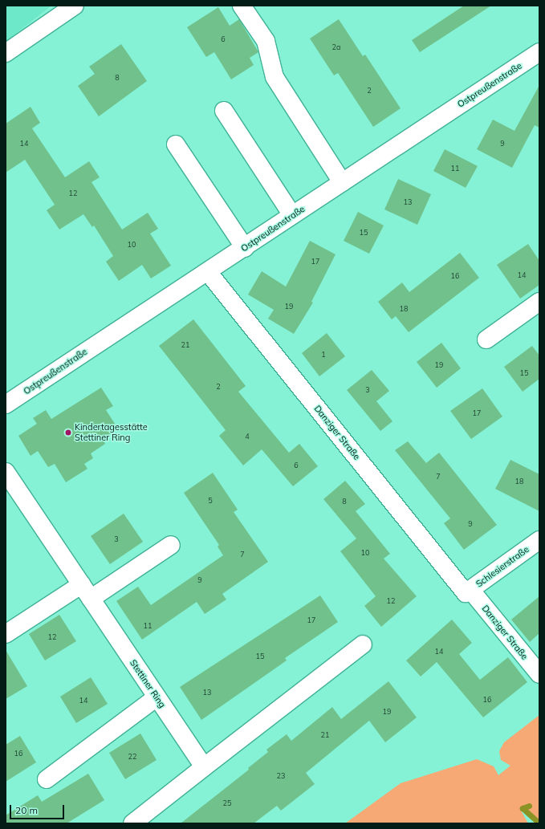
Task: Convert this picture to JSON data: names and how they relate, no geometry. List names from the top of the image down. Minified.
{"streets":{"street":["Ostpreußenstraße","Danziger Straße","Schlesierstraße","Stettiner Ring"]},"crossings":[["Ostpreußenstraße","Danziger Straße"],["Danziger Straße","Schlesierstraße"]],"places":["Kindertagesstätte Stettiner Ring"],"house_numbers":["6","2a","8","2","14","9","11","12","13","15","10","17","14","16","19","18","21","1","19","15","2","3","17","4","6","7","18","5","8","9","3","10","7","9","12","17","11","12","14","15","13","16","14","19","21","16","22","23","25"],"scale_bar":"20 m"}
